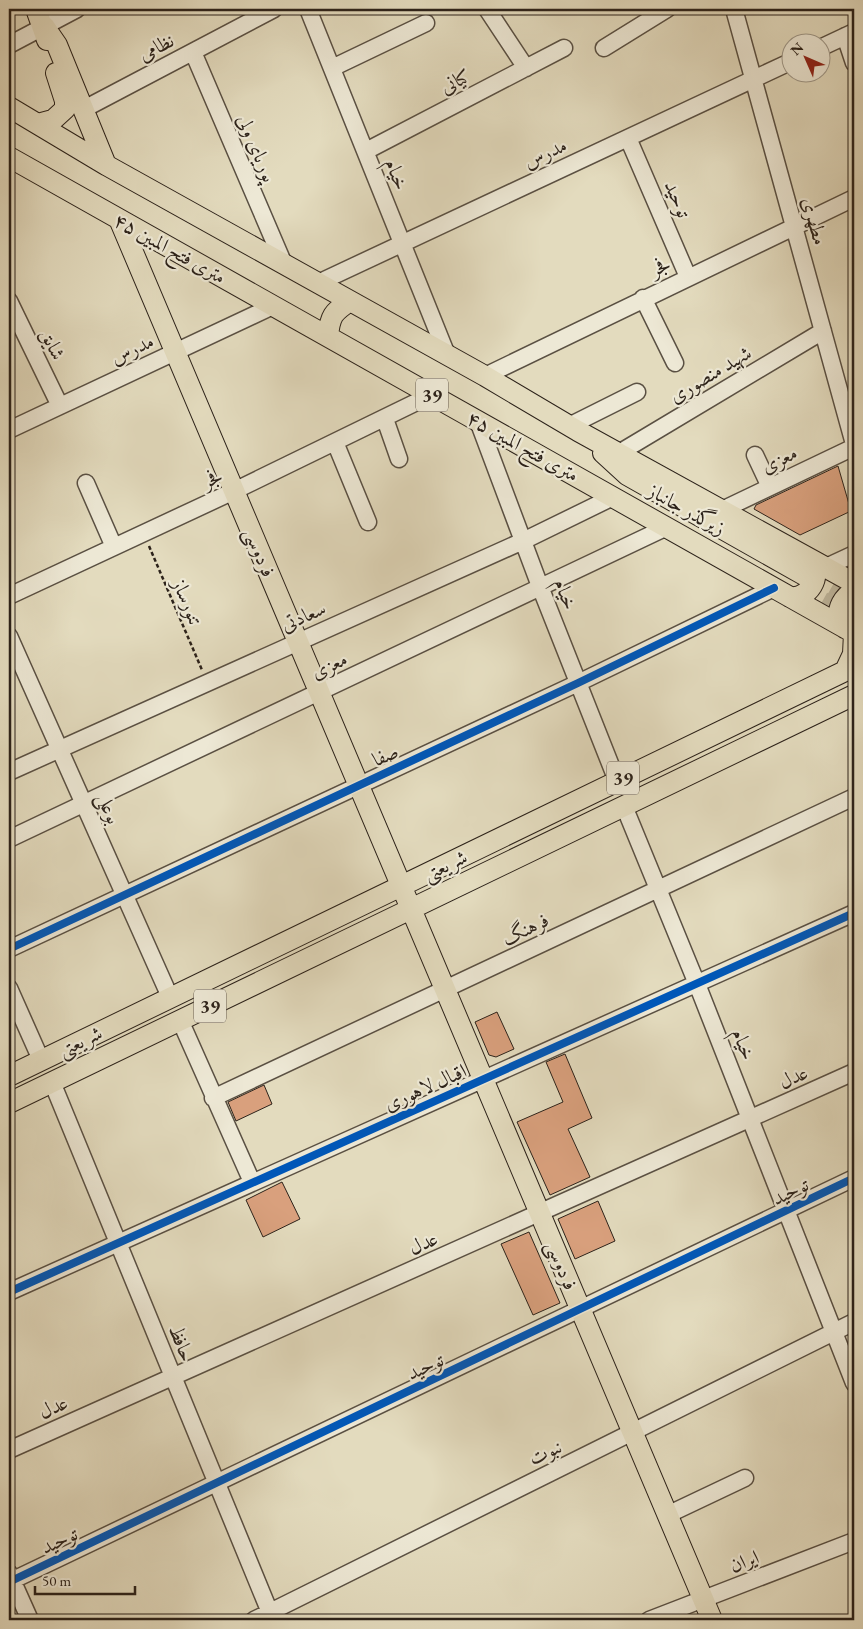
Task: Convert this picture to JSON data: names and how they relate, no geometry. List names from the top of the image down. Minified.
{"streets":{"main road":["۴۵ متری فتح المبین","39","زیرگذر جانباز","فردوسی","شریعتی"],"street":["نظامی","کیانی","پوریای ولی","مدرس","خیام","توحید","مطهری","فجر","شایق","شهید منصوری","معزی","سعادتی","صفا","بوعلی","فرهنگ","عدل","اقبال لاهوری","حافظ","نبوت","ایران"],"path":["تنورساز"]},"crossings":[["نظامی","پوریای ولی"],["کیانی","خیام"],["پوریای ولی","۴۵ متری فتح المبین"],["مدرس","خیام"],["مدرس","توحید"],["مدرس","مطهری"],["مدرس","۴۵ متری فتح المبین"],["مدرس","شایق"],["مدرس","فردوسی"],["خیام","توحید"],["خیام","۴۵ متری فتح المبین"],["خیام","معزی"],["خیام","سعادتی"],["خیام","صفا"],["خیام","شریعتی"],["خیام","فرهنگ"],["خیام","عدل"],["خیام","اقبال لاهوری"],["خیام","نبوت"],["توحید","فجر"],["توحید","فردوسی"],["توحید","حافظ"],["مطهری","فجر"],["مطهری","شهید منصوری"],["مطهری","معزی"],["۴۵ متری فتح المبین","فجر"],["۴۵ متری فتح المبین","شهید منصوری"],["۴۵ متری فتح المبین","معزی"],["۴۵ متری فتح المبین","زیرگذر جانباز"],["۴۵ متری فتح المبین","فردوسی"],["۴۵ متری فتح المبین","سعادتی"],["۴۵ متری فتح المبین","صفا"],["۴۵ متری فتح المبین","شریعتی"],["فجر","فردوسی"],["فجر","تنورساز"],["معزی","فردوسی"],["معزی","بوعلی"],["زیرگذر جانباز","صفا"],["فردوسی","سعادتی"],["فردوسی","صفا"],["فردوسی","شریعتی"],["فردوسی","فرهنگ"],["فردوسی","عدل"],["فردوسی","اقبال لاهوری"],["فردوسی","نبوت"],["فردوسی","ایران"],["تنورساز","سعادتی"],["سعادتی","بوعلی"],["صفا","بوعلی"],["بوعلی","شریعتی"],["شریعتی","حافظ"],["عدل","حافظ"],["اقبال لاهوری","حافظ"],["حافظ","نبوت"]],"scale_bar":"50 m","north":"top left"}
